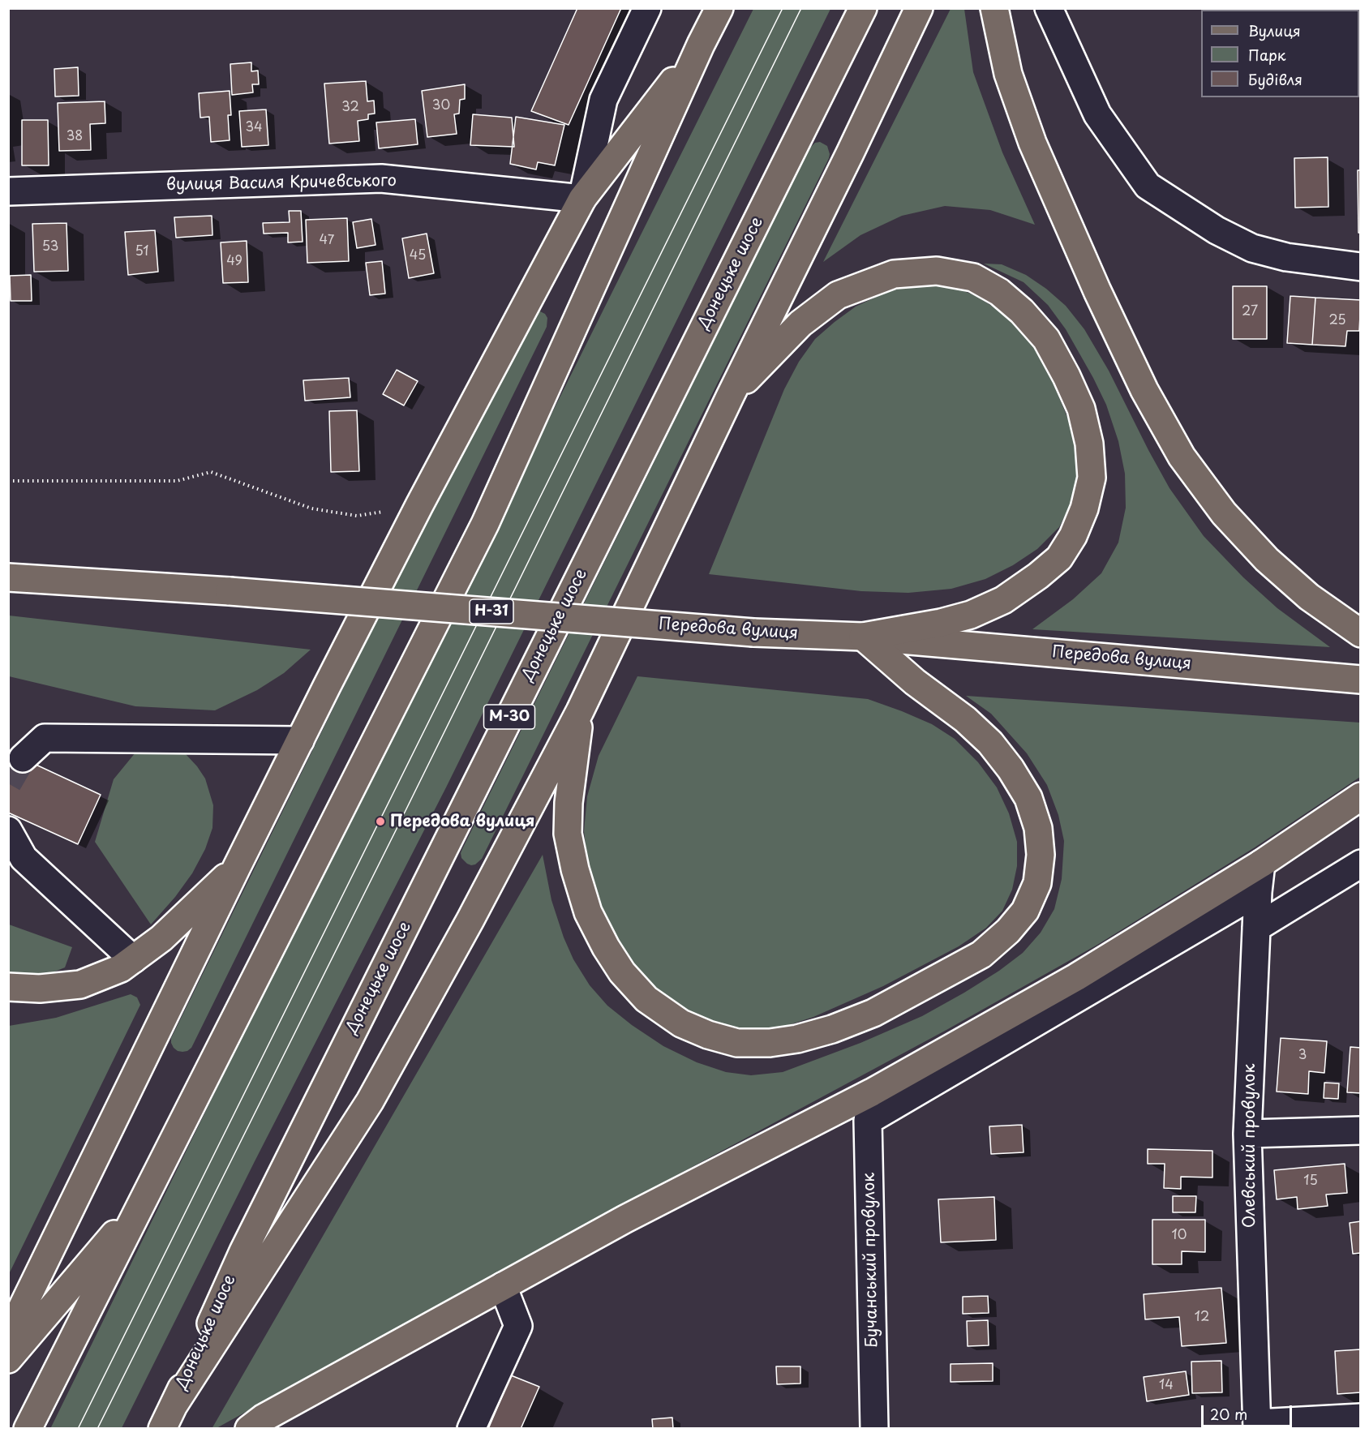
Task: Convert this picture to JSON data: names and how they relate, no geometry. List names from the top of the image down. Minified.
{"streets":{"main road":["Донецьке шосе","Н-31","Передова вулиця","М-30"],"street":["вулиця Василя Кричевського","Олевський провулок","Бучанський провулок"]},"places":["Передова вулиця"],"house_numbers":["30","32","34","38","47","53","51","45","49","27","25","3","15","10","12","14"],"legend":["Вулиця","Парк","Будівля"],"scale_bar":"20 m"}
